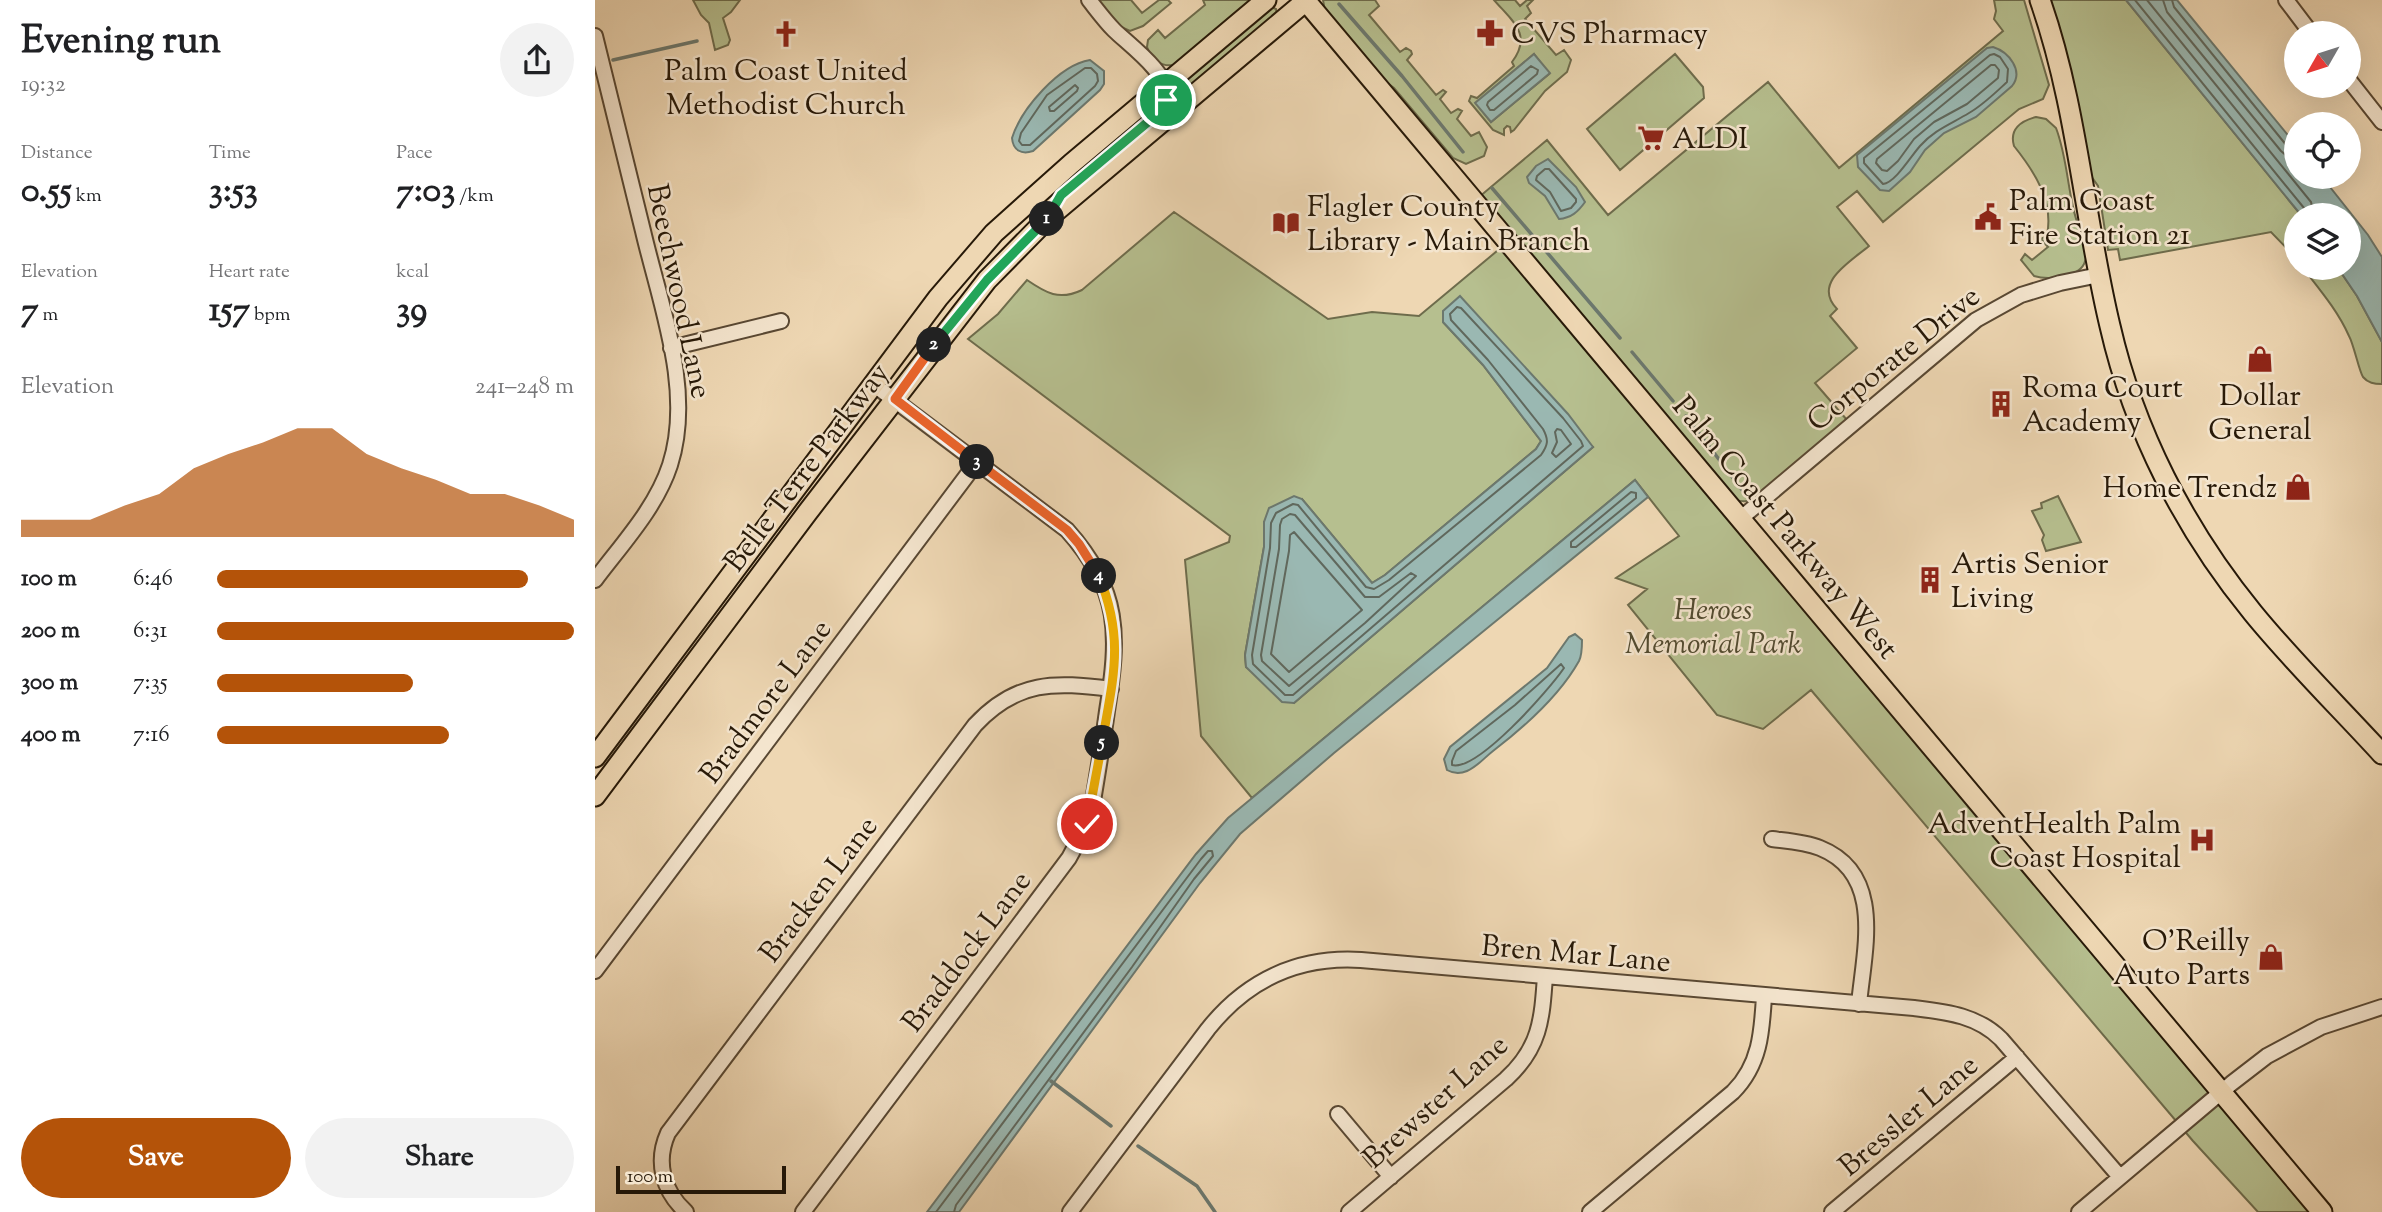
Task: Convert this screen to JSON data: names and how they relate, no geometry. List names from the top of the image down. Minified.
{"streets":{"main road":["Belle Terre Parkway","Palm Coast Parkway West"],"street":["Beechwood Lane","Corporate Drive","Bradmore Lane","Bracken Lane","Braddock Lane","Bren Mar Lane","Brewster Lane","Bressler Lane"]},"crossings":[["Corporate Drive","Palm Coast Parkway West"],["Belle Terre Parkway","Palm Coast Parkway West"],["Belle Terre Parkway","Braddock Lane"],["Bradmore Lane","Braddock Lane"],["Bracken Lane","Braddock Lane"],["Bren Mar Lane","Brewster Lane"],["Bren Mar Lane","Bressler Lane"]],"parks":["Heroes Memorial Park"],"places":{"pharmacy":["CVS Pharmacy"],"church":["Palm Coast United Methodist Church"],"supermarket":["ALDI"],"public building":["Palm Coast Fire Station 21"],"library":["Flagler County Library - Main Branch"],"shop":["Dollar General","Home Trendz","O'Reilly Auto Parts"],"building":["Roma Court Academy","Artis Senior Living"],"hospital":["AdventHealth Palm Coast Hospital"]},"scale_bar":"100 m","north":"bottom left","page":{"heading":["Evening run","19:32"],"stats":[["Distance","0.55 km"],["Time","3:53"],["Pace","7:03 /km"],["Elevation","7 m"],["Heart rate","157 bpm"],["kcal","39"]],"pins":["1","2","3","4","5"],"chart":["Elevation","241–248 m"],"list":[{"name":"100 m","note":"6:46"},{"name":"200 m","note":"6:31"},{"name":"300 m","note":"7:35"},{"name":"400 m","note":"7:16"}],"buttons":["Save","Share"],"scale":"100 m"}}
